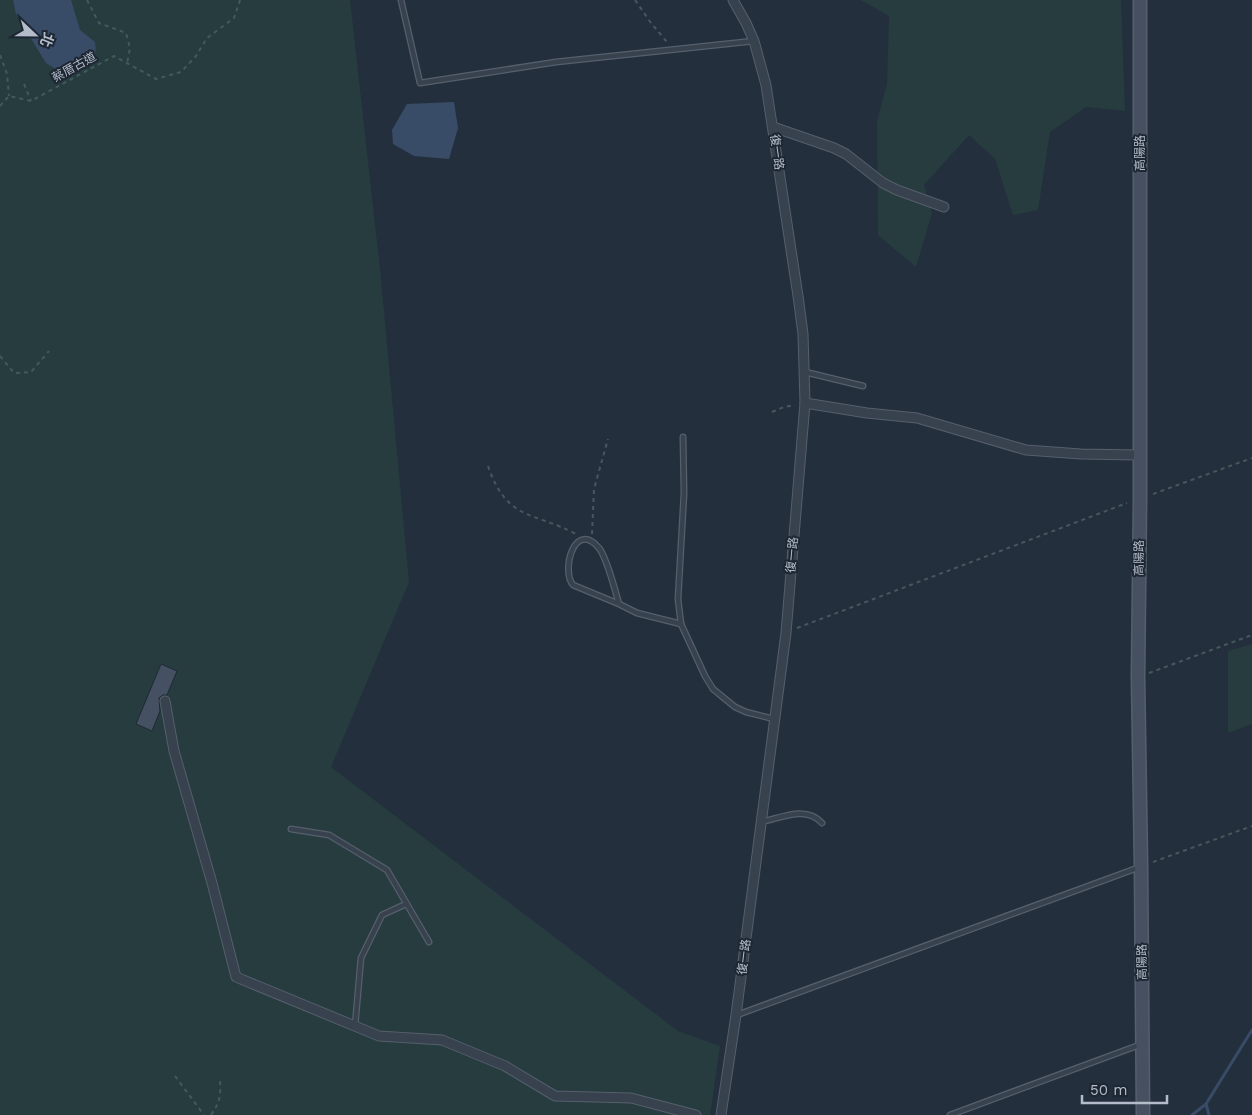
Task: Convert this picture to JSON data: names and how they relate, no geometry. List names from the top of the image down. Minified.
{"streets":{"street":["復一路","高陽路"],"path":["蔡厝古道"]},"scale_bar":"50 m","north":"right"}
